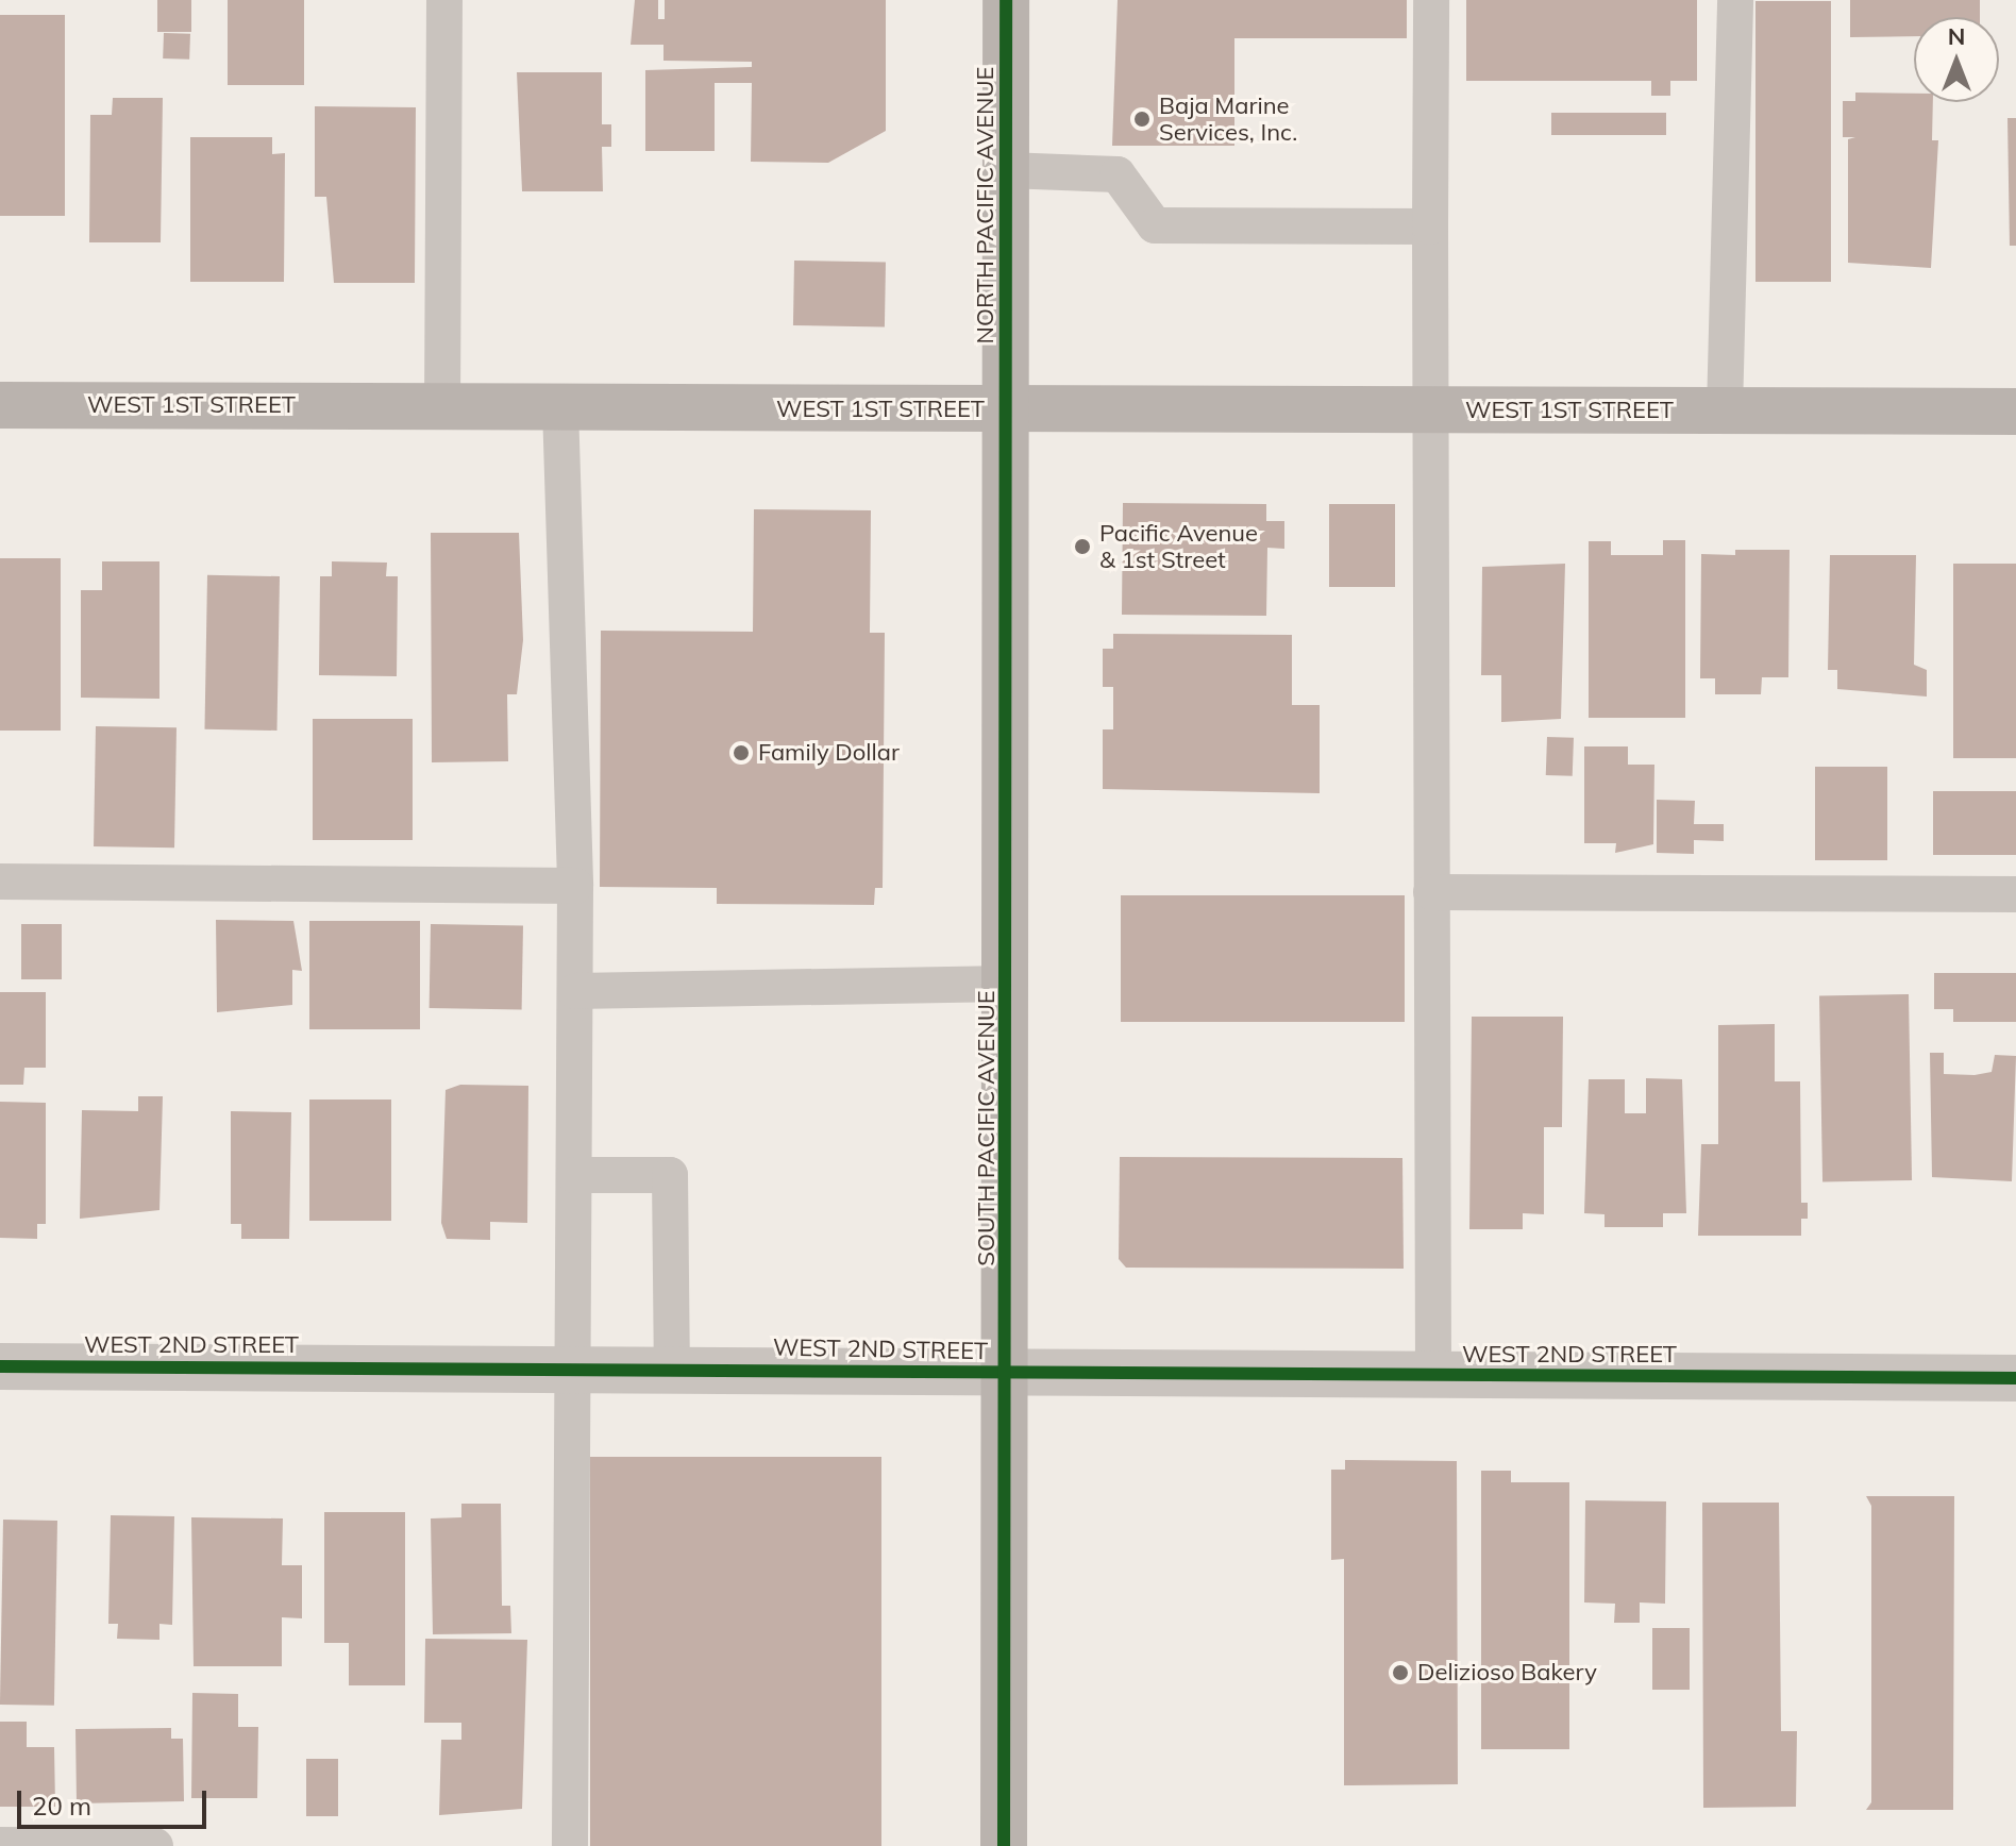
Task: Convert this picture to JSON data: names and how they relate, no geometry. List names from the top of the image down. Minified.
{"streets":{"street":["NORTH PACIFIC AVENUE","WEST 1ST STREET","SOUTH PACIFIC AVENUE","WEST 2ND STREET"]},"crossings":[["NORTH PACIFIC AVENUE","WEST 1ST STREET"],["NORTH PACIFIC AVENUE","SOUTH PACIFIC AVENUE"],["WEST 1ST STREET","SOUTH PACIFIC AVENUE"],["SOUTH PACIFIC AVENUE","WEST 2ND STREET"]],"places":["Baja Marine Services, Inc.","Pacific Avenue & 1st Street","Family Dollar","Delizioso Bakery"],"scale_bar":"20 m","north":"top"}
